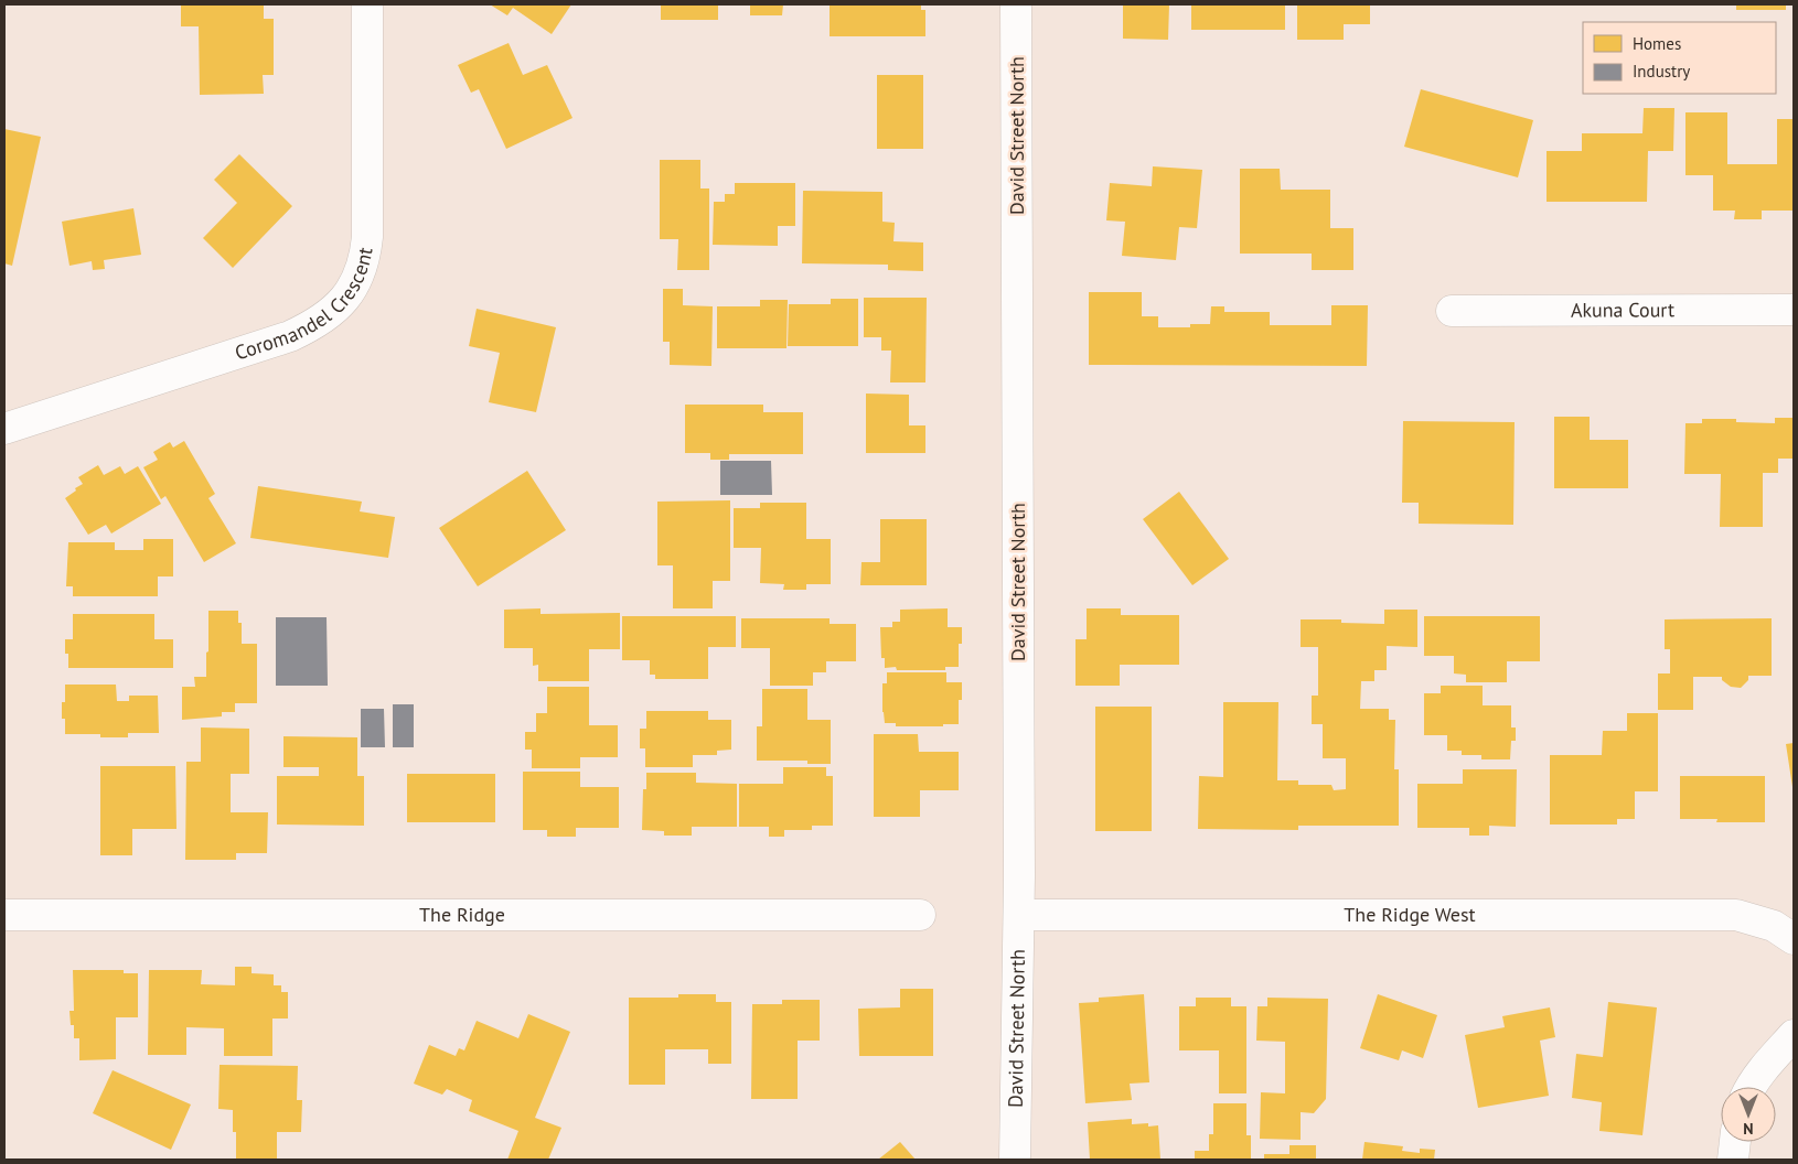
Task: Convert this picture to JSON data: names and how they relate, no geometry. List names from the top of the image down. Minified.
{"streets":{"street":["David Street North","Coromandel Crescent","Akuna Court","The Ridge","The Ridge West"]},"crossings":[["David Street North","The Ridge West"]],"legend":["Homes","Industry"],"north":"bottom"}
